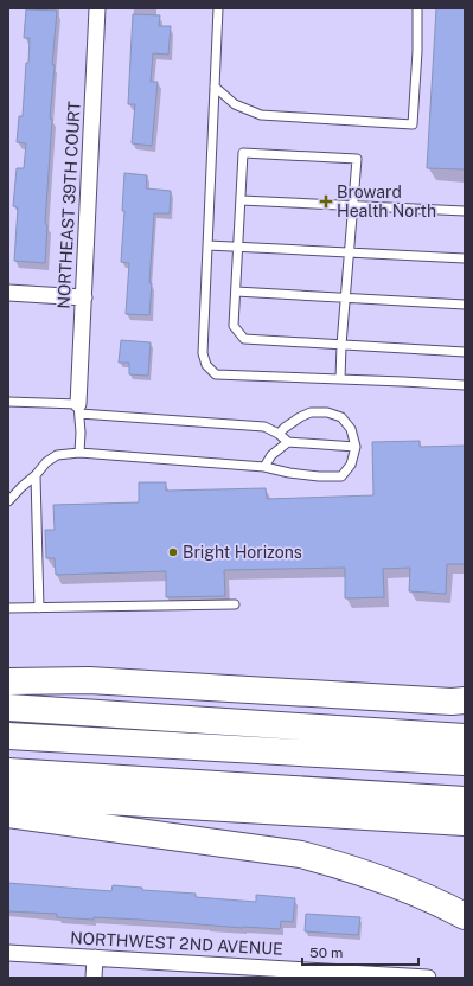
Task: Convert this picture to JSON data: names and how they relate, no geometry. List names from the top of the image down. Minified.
{"streets":{"street":["NORTHEAST 39TH COURT","NORTHWEST 2ND AVENUE"]},"places":{"health":["Broward Health North"],"other":["Bright Horizons"]},"scale_bar":"50 m"}
